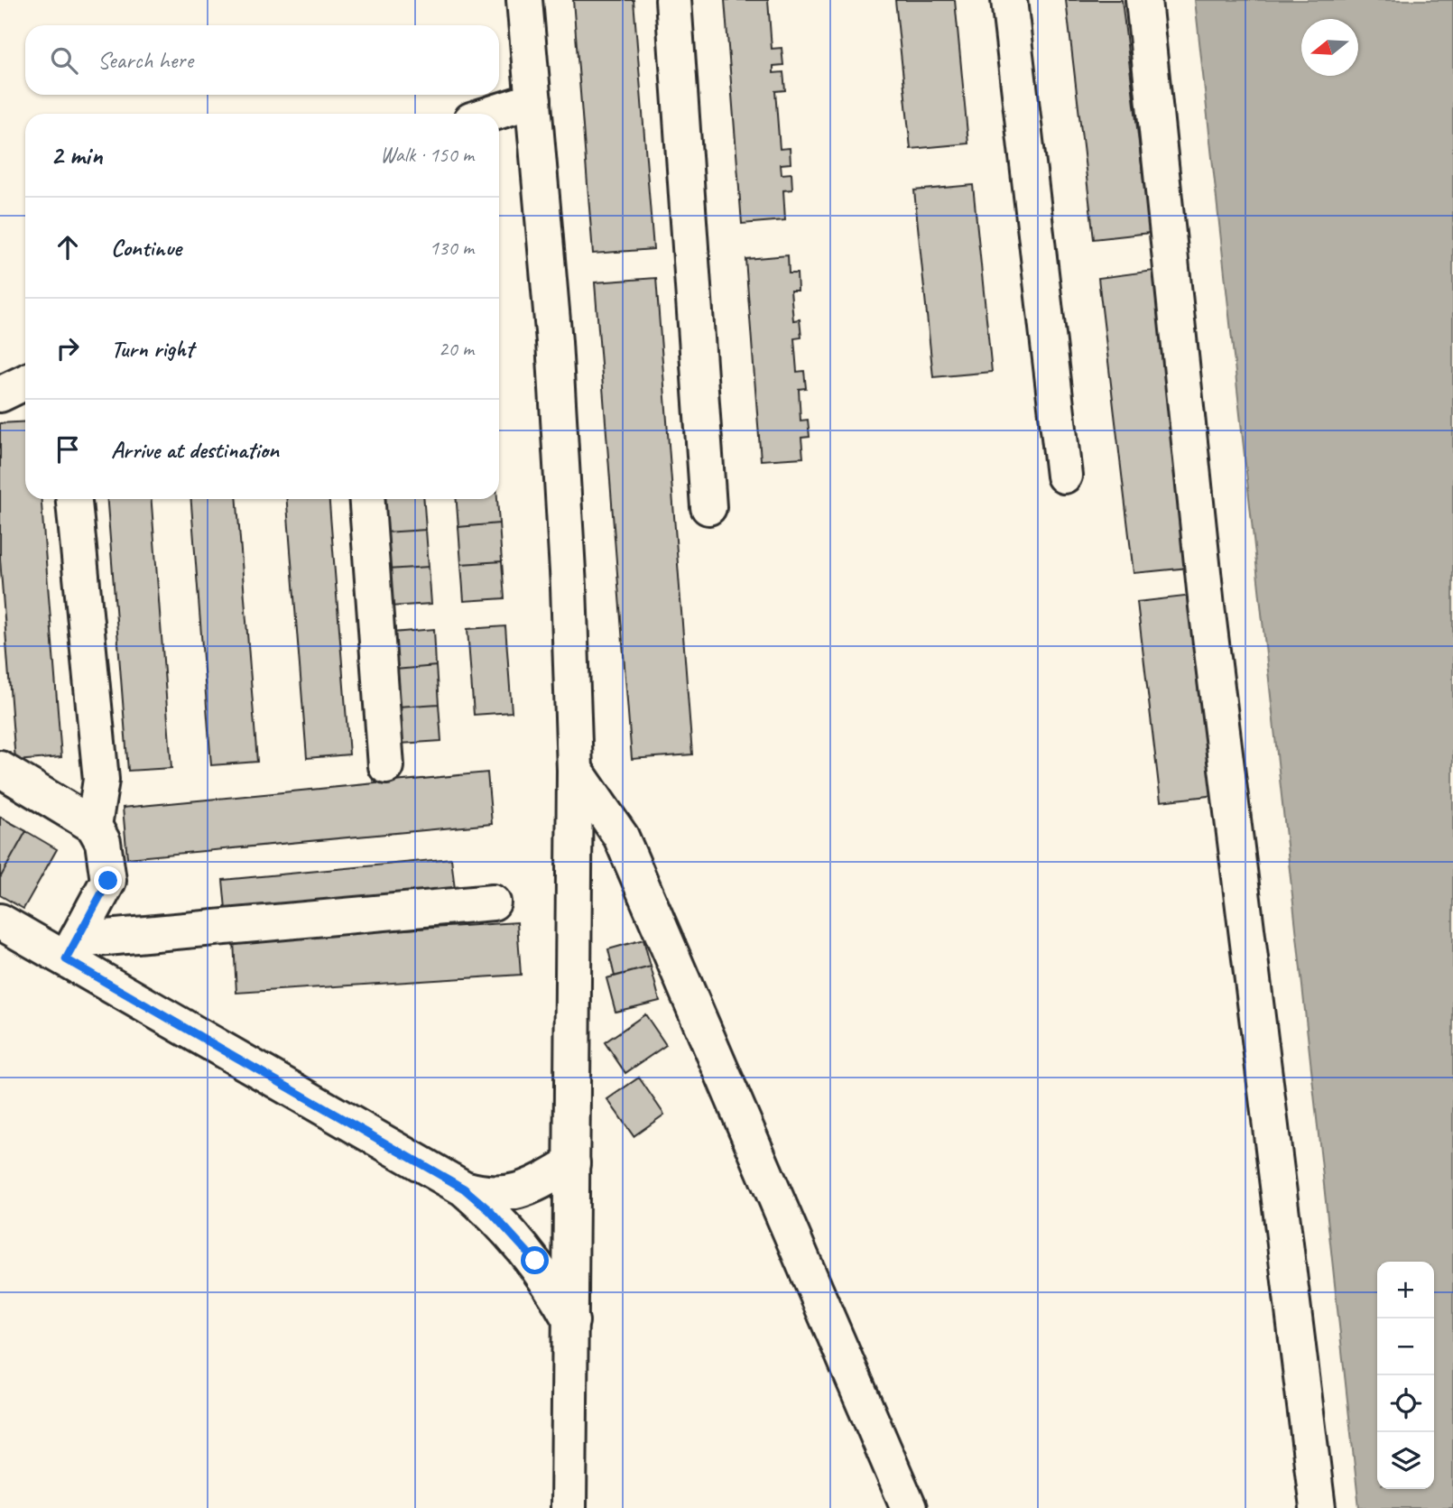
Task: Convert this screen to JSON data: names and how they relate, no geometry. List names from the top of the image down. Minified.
{"north":"left","page":{"search":"Search here","heading":["2 min","Walk · 150 m"],"list":[["Continue","130 m"],["Turn right","20 m"],"Arrive at destination"],"map_buttons":["+","−"]}}
